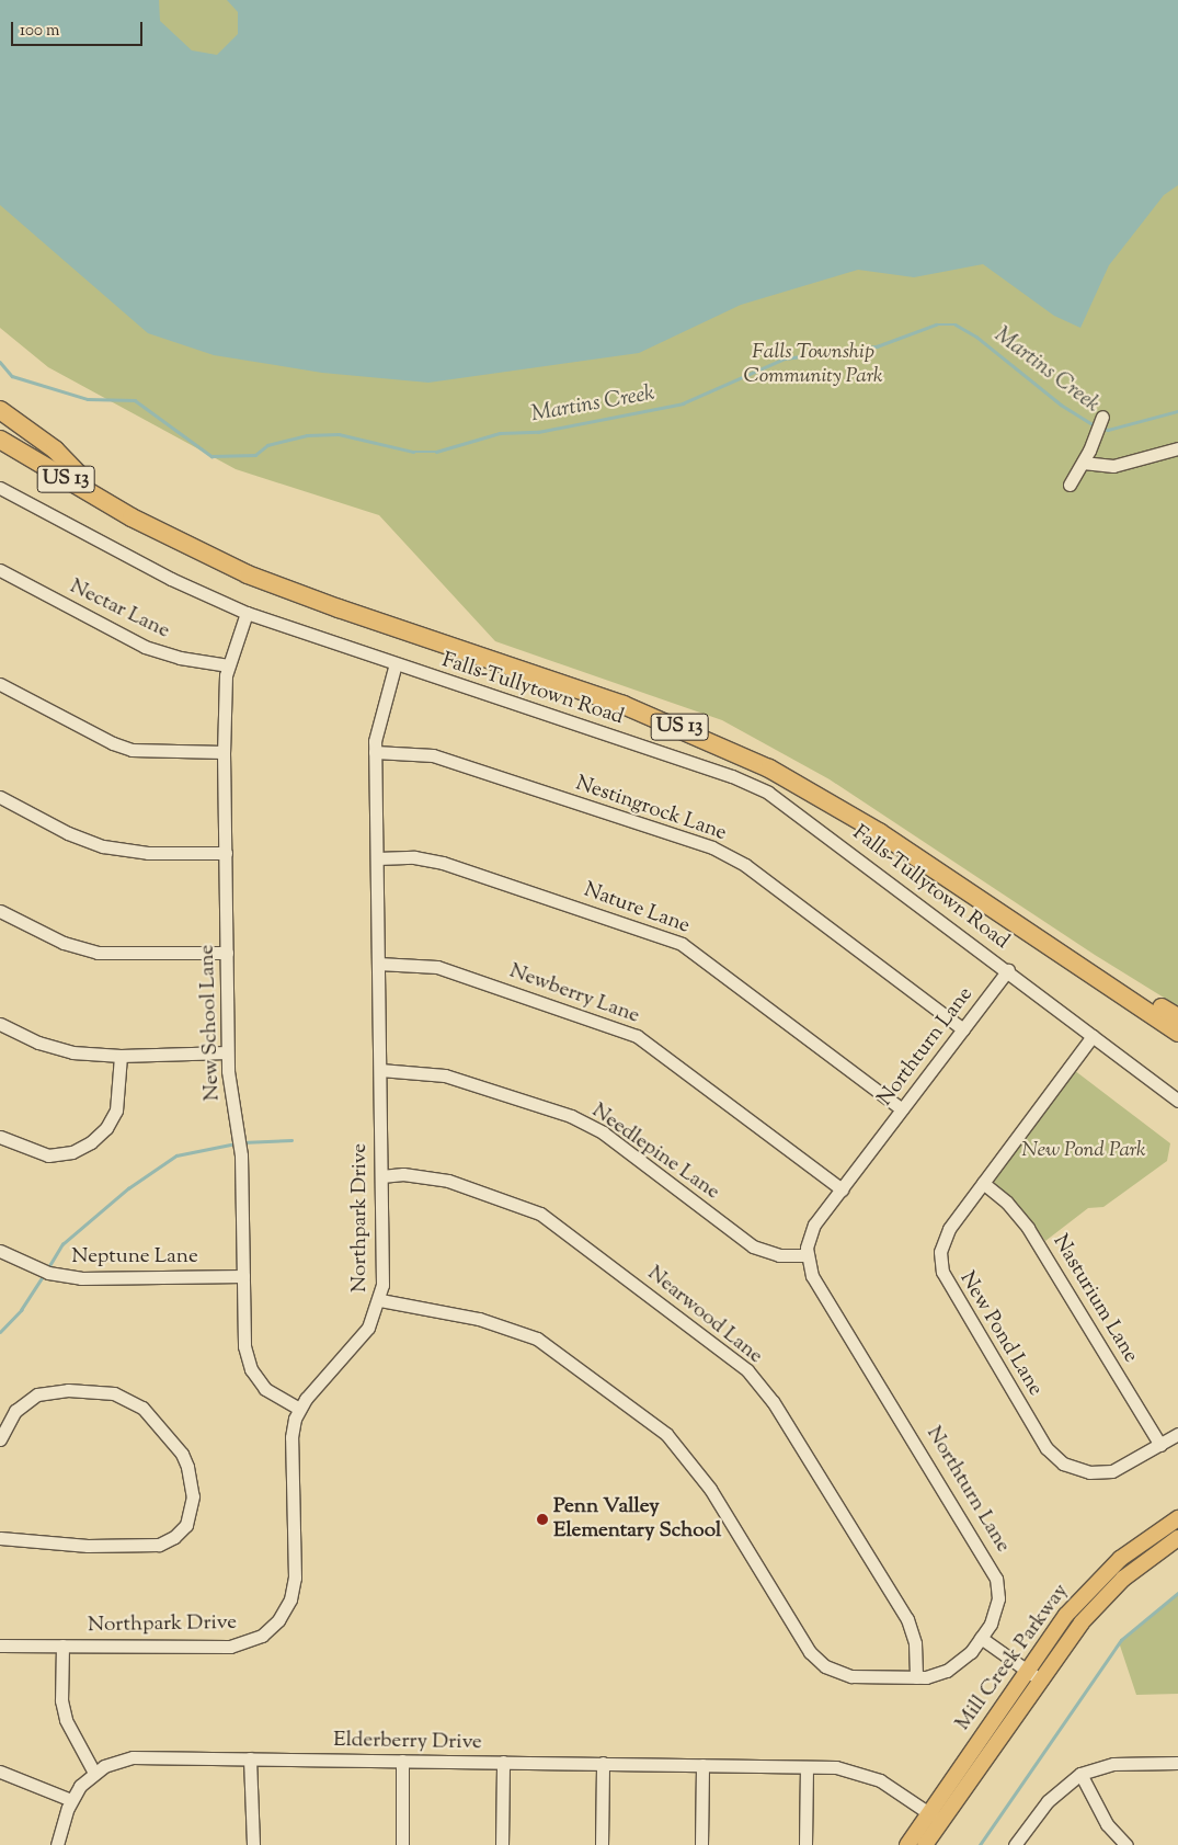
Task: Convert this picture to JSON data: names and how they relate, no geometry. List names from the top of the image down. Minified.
{"streets":{"highway":["US 13"],"main road":["Mill Creek Parkway"],"street":["Nectar Lane","Falls-Tullytown Road","Nestingrock Lane","Nature Lane","Newberry Lane","New School Lane","Northturn Lane","Needlepine Lane","Northpark Drive","Neptune Lane","Nasturium Lane","Nearwood Lane","New Pond Lane","Elderberry Drive"]},"crossings":[["Nectar Lane","New School Lane"],["Falls-Tullytown Road","New School Lane"],["Falls-Tullytown Road","Northturn Lane"],["Falls-Tullytown Road","Northpark Drive"],["Falls-Tullytown Road","New Pond Lane"],["Nestingrock Lane","Northturn Lane"],["Nestingrock Lane","Northpark Drive"],["Nature Lane","Northturn Lane"],["Nature Lane","Northpark Drive"],["Newberry Lane","Northturn Lane"],["Newberry Lane","Northpark Drive"],["New School Lane","Northpark Drive"],["New School Lane","Neptune Lane"],["Northturn Lane","Needlepine Lane"],["Northturn Lane","Northpark Drive"],["Northturn Lane","Nearwood Lane"],["Needlepine Lane","Northpark Drive"],["Northpark Drive","Nearwood Lane"],["Nasturium Lane","New Pond Lane"],["Mill Creek Parkway","Elderberry Drive"]],"water":["Martins Creek"],"parks":["Falls Township Community Park","New Pond Park"],"places":["Penn Valley Elementary School"],"scale_bar":"100 m"}
